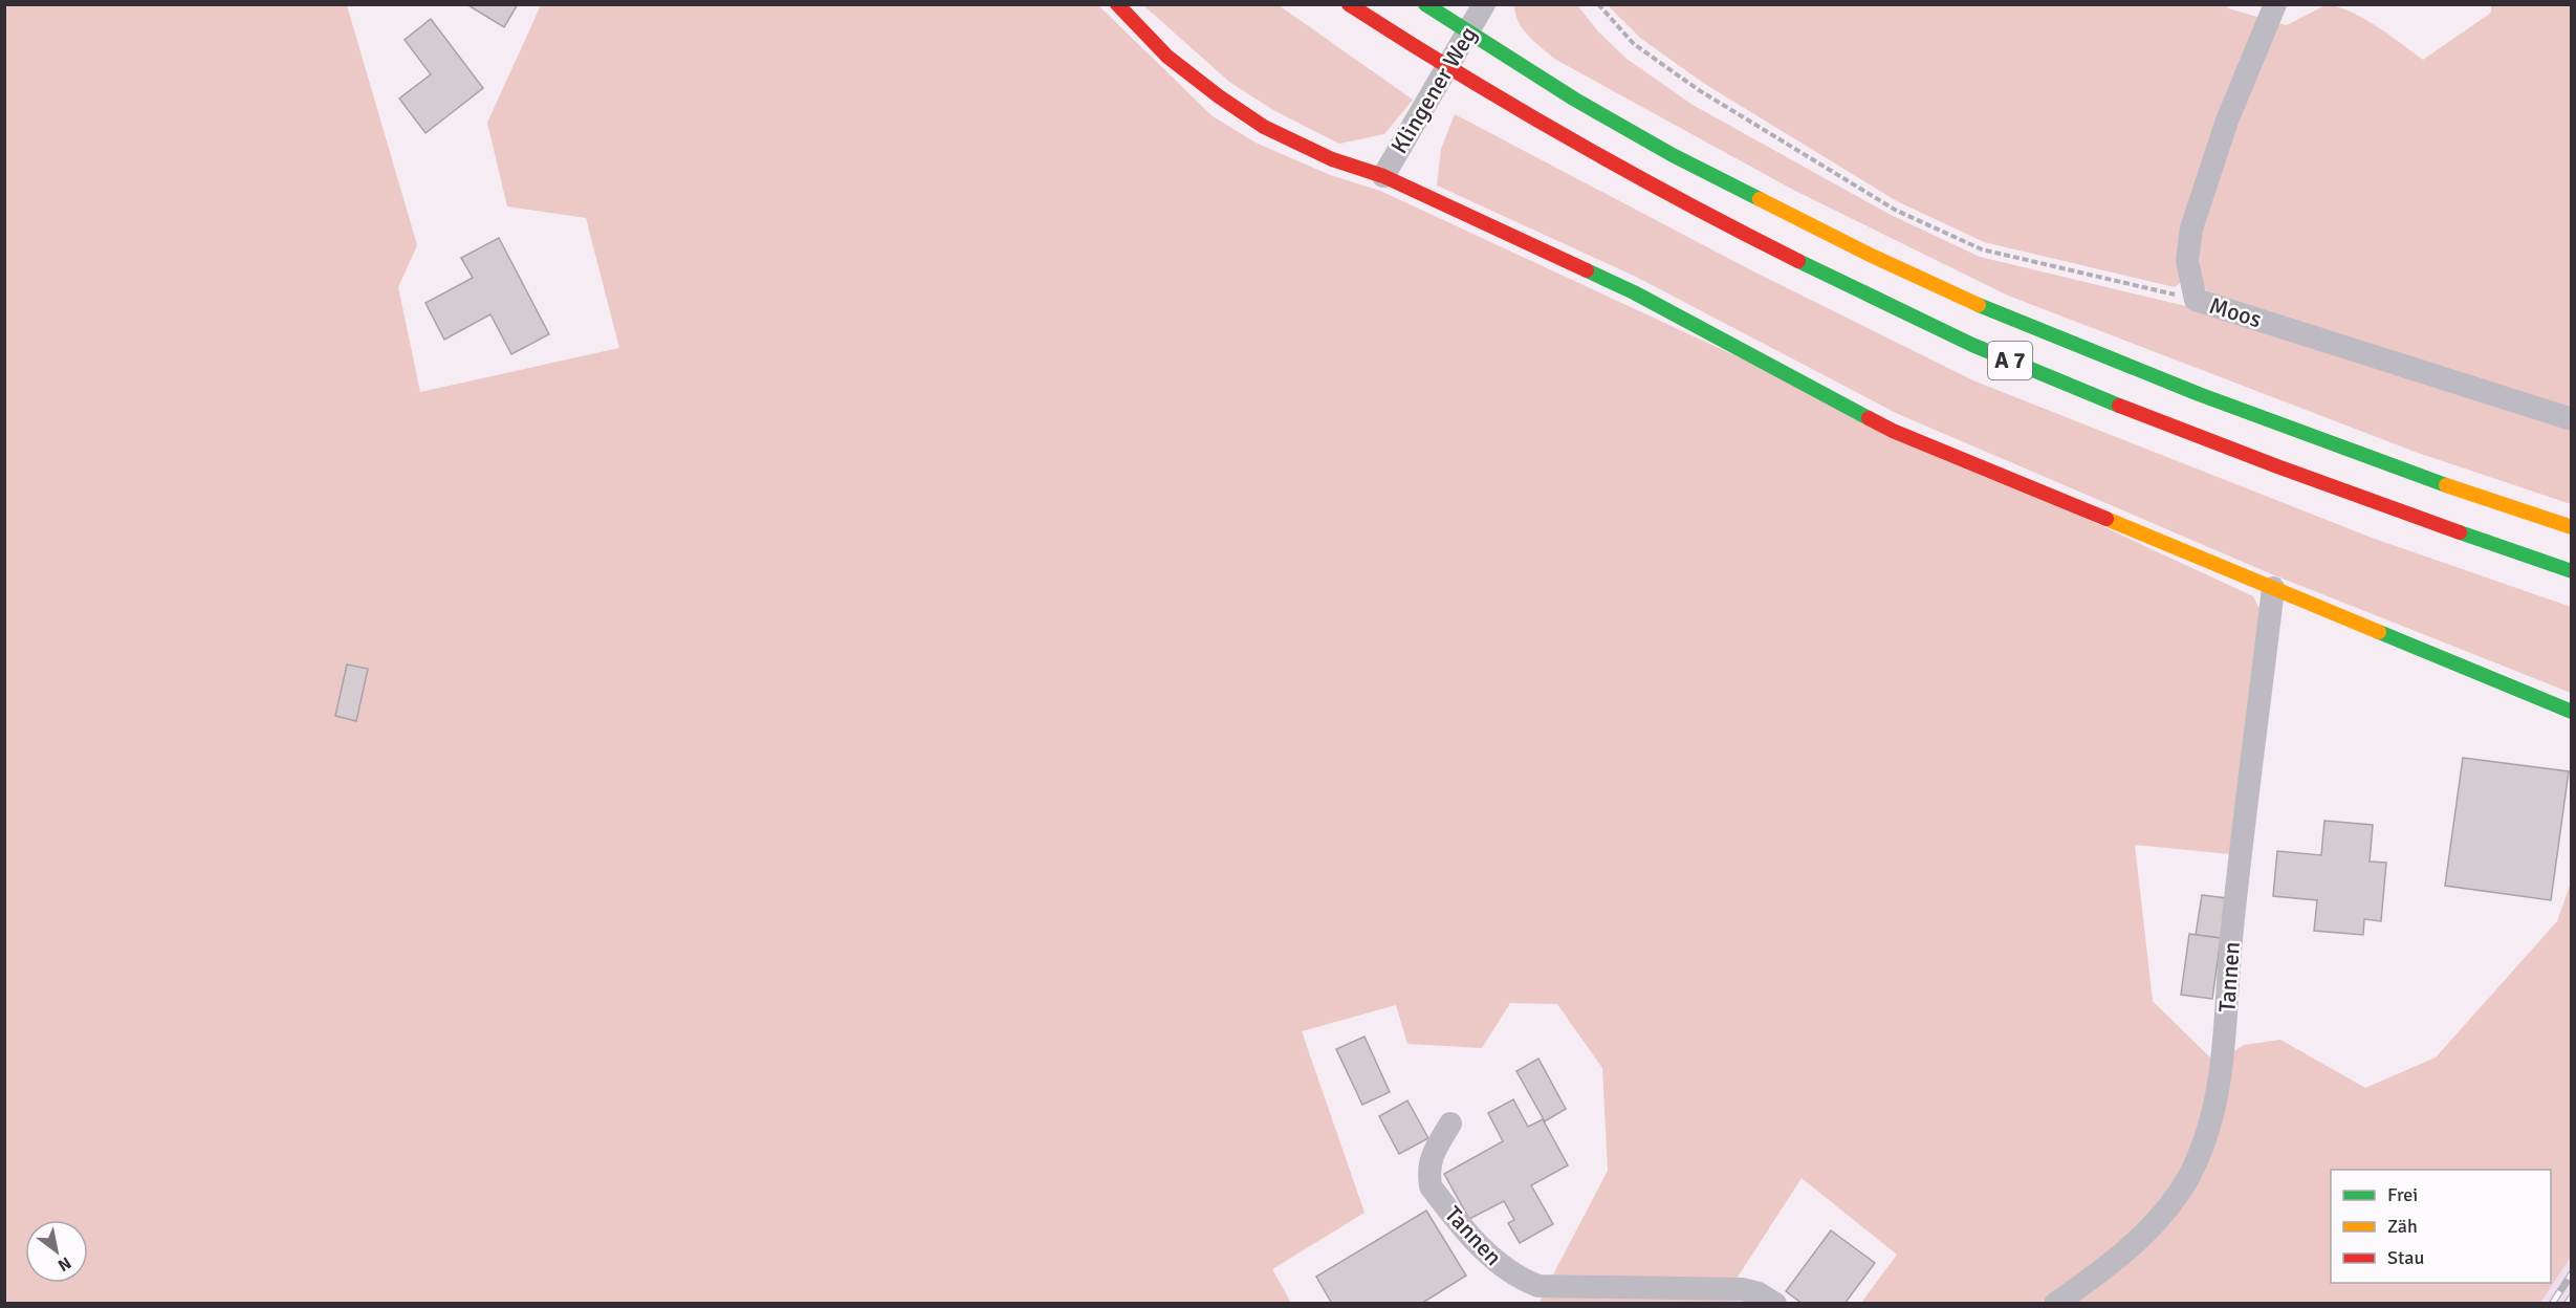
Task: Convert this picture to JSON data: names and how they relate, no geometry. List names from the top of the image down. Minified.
{"streets":{"main road":["A 7"],"street":["Klingener Weg","Moos","Tannen"]},"legend":["Frei","Zäh","Stau"],"north":"bottom right"}
